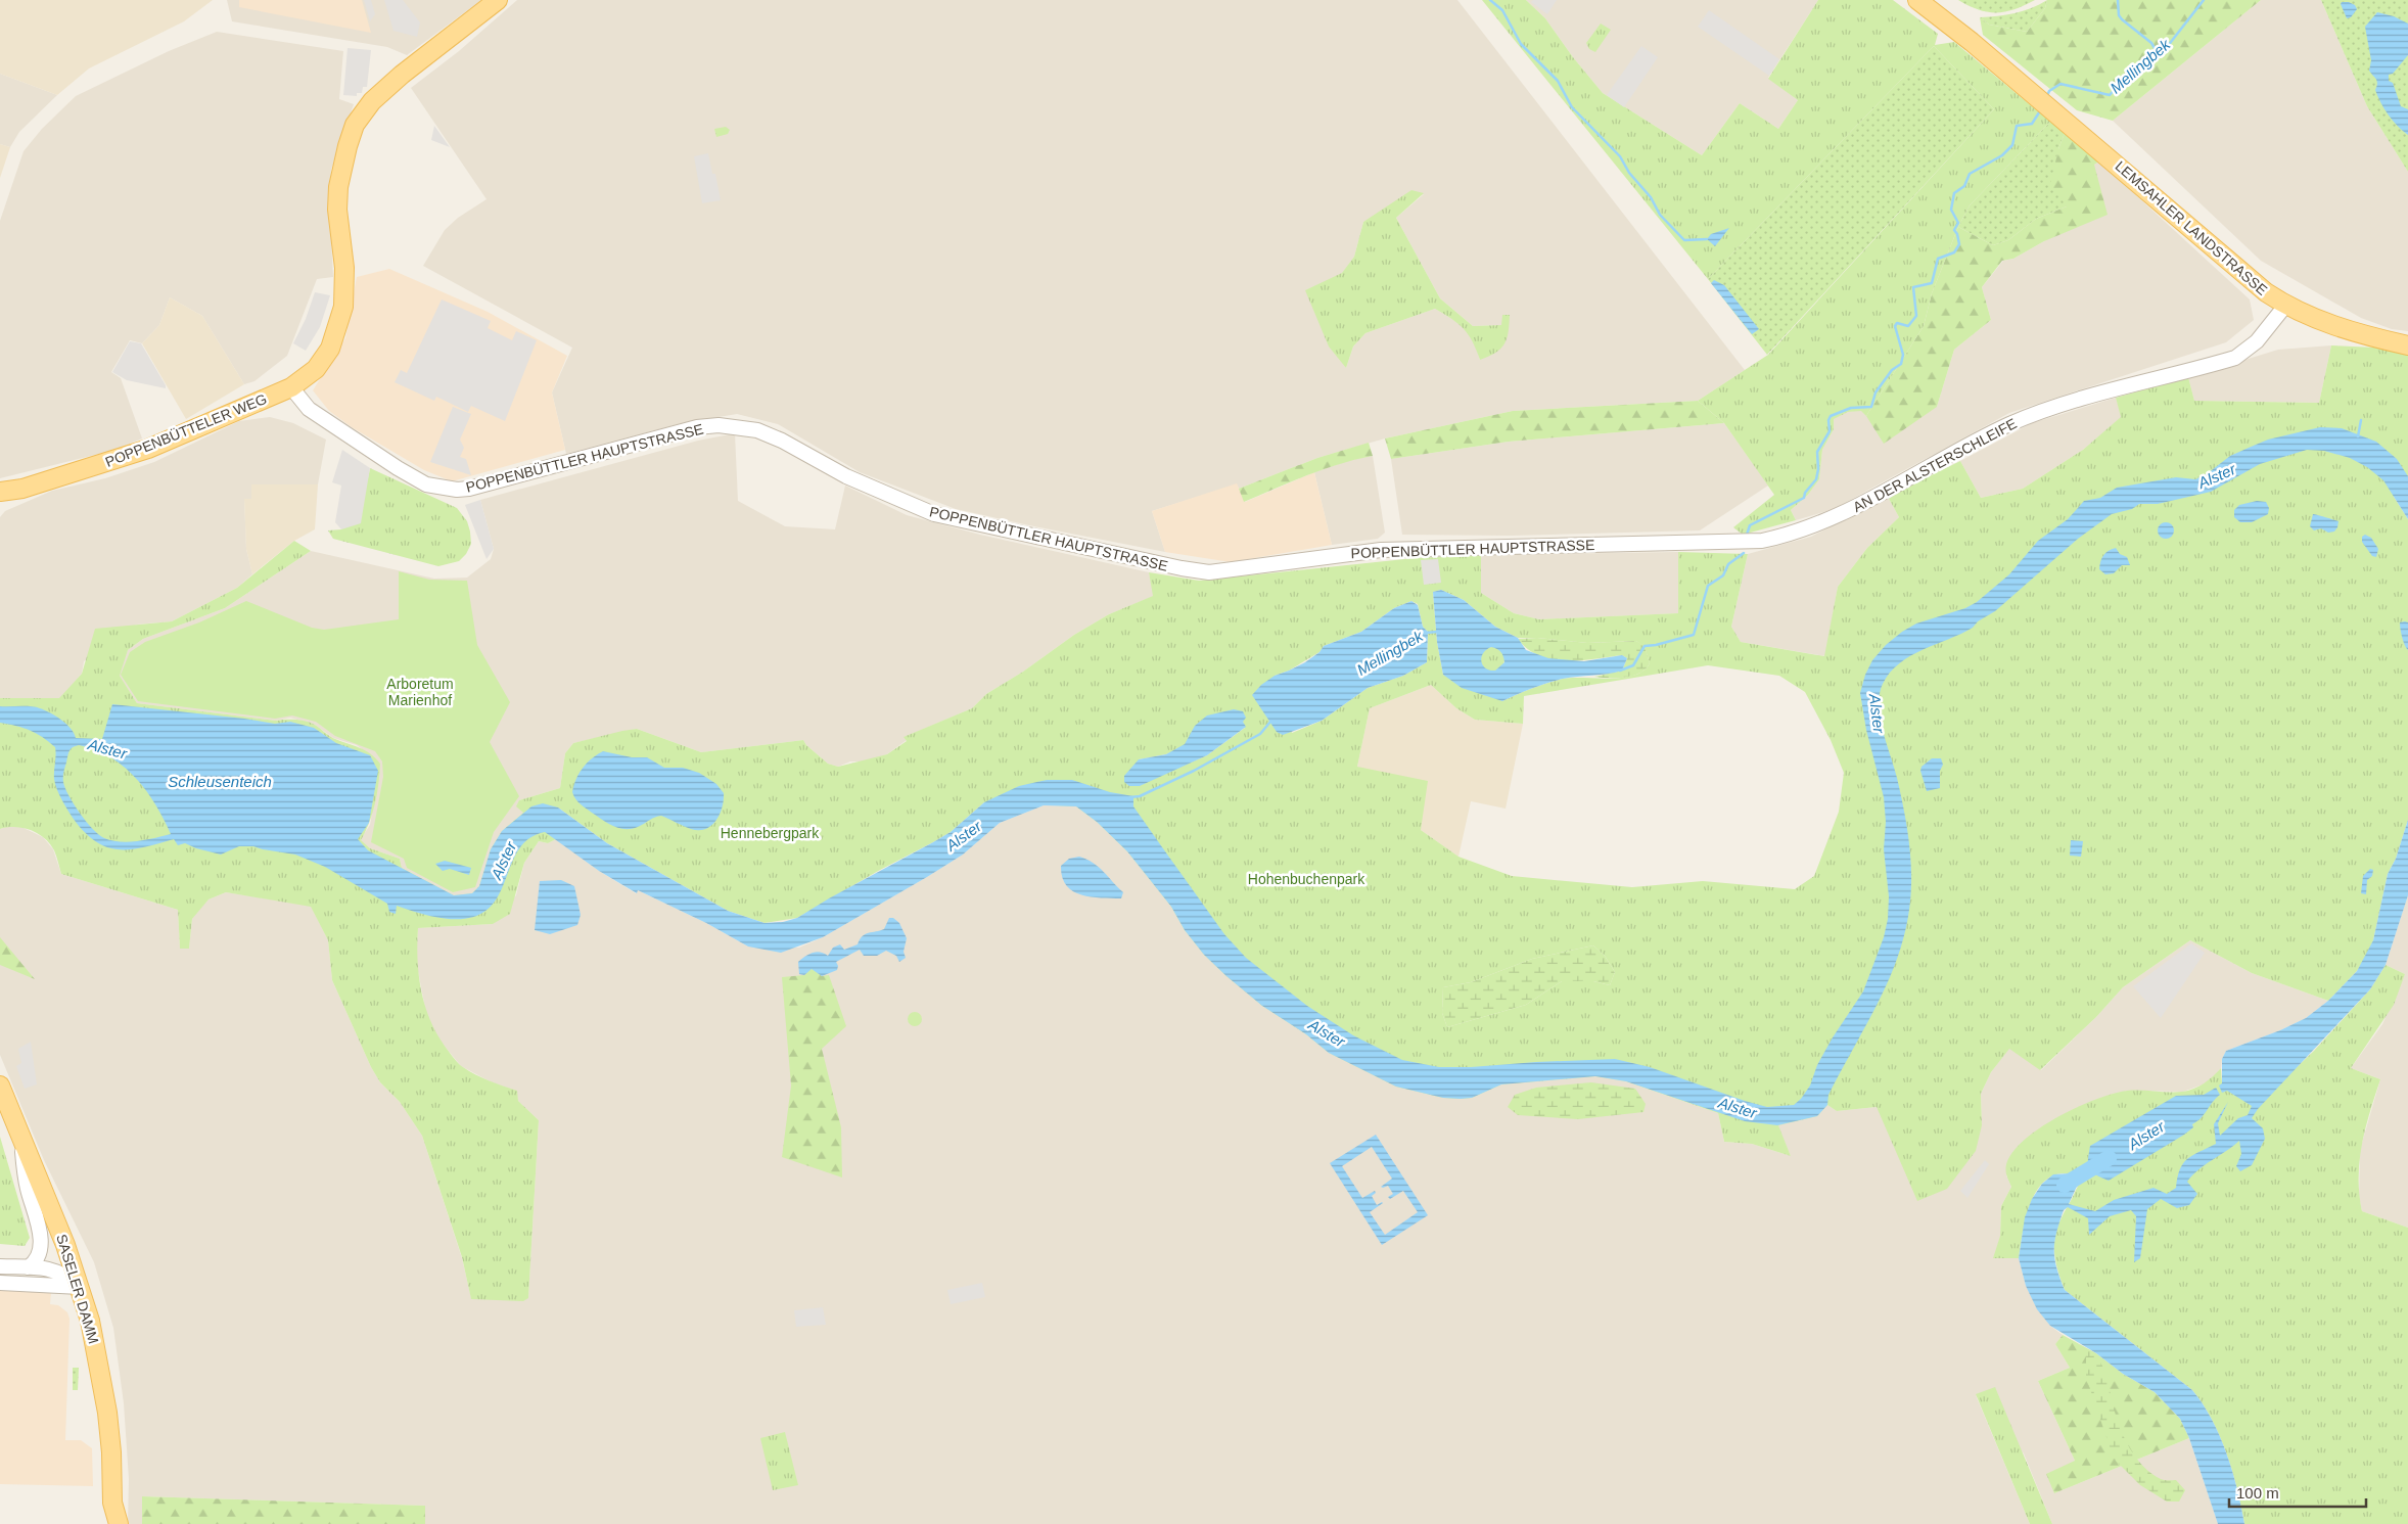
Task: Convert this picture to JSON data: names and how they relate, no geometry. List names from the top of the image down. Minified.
{"streets":{"main road":["LEMSAHLER LANDSTRASSE","POPPENBÜTTELER WEG","SASELER DAMM"],"street":["POPPENBÜTTLER HAUPTSTRASSE","AN DER ALSTERSCHLEIFE"]},"crossings":[["LEMSAHLER LANDSTRASSE","AN DER ALSTERSCHLEIFE"],["POPPENBÜTTELER WEG","POPPENBÜTTLER HAUPTSTRASSE"],["POPPENBÜTTLER HAUPTSTRASSE","AN DER ALSTERSCHLEIFE"]],"water":["Mellingbek","Alster","Schleusenteich"],"parks":["Arboretum Marienhof","Hennebergpark","Hohenbuchenpark"],"scale_bar":"100 m"}
